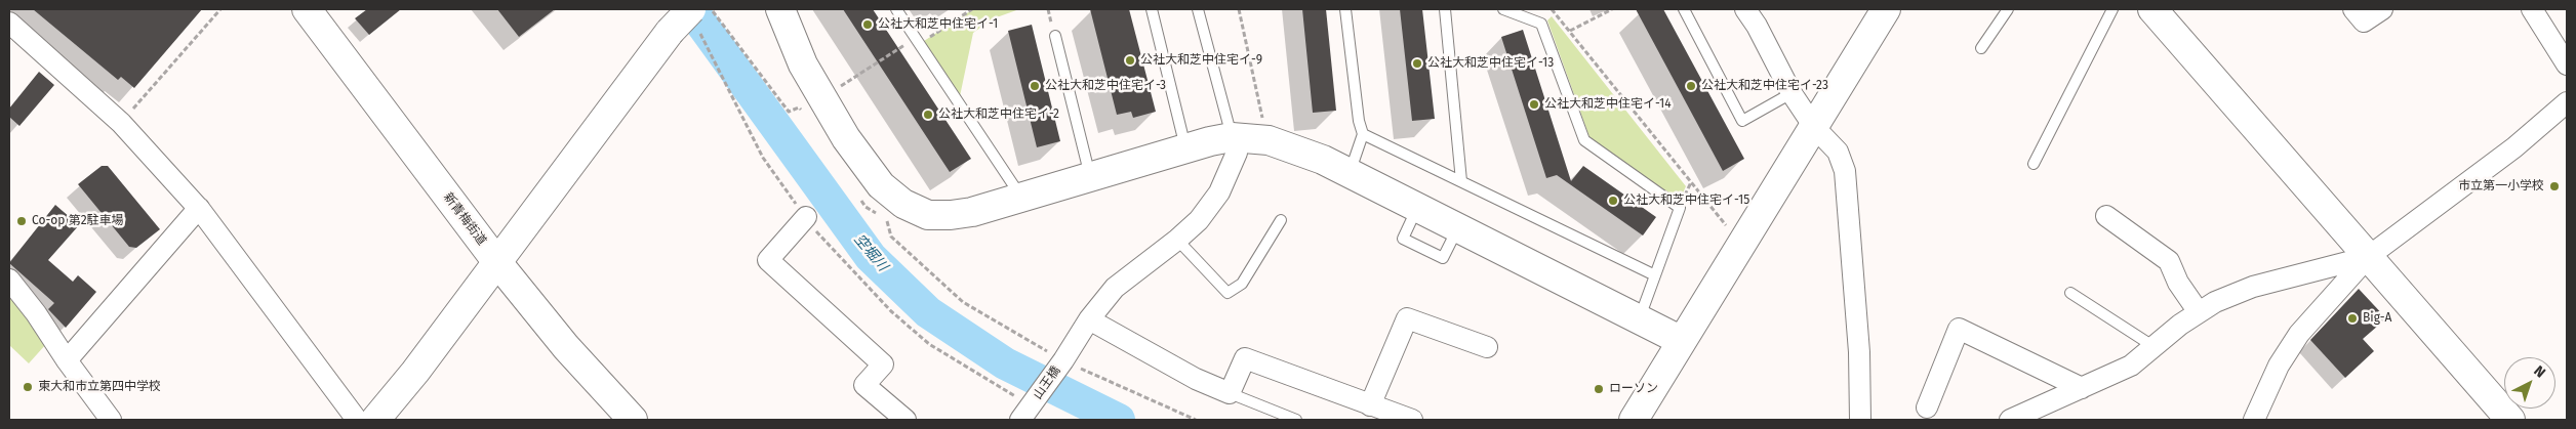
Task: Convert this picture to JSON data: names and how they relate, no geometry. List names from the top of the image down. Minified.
{"streets":{"street":["新青梅街道","山王橋"]},"water":["空堀川"],"places":["公社大和芝中住宅イ-1","公社大和芝中住宅イ-9","公社大和芝中住宅イ-13","公社大和芝中住宅イ-3","公社大和芝中住宅イ-23","公社大和芝中住宅イ-14","公社大和芝中住宅イ-2","市立第一小学校","公社大和芝中住宅イ-15","Co-op 第2駐車場","Big-A","東大和市立第四中学校","ローソン"],"north":"top right"}
